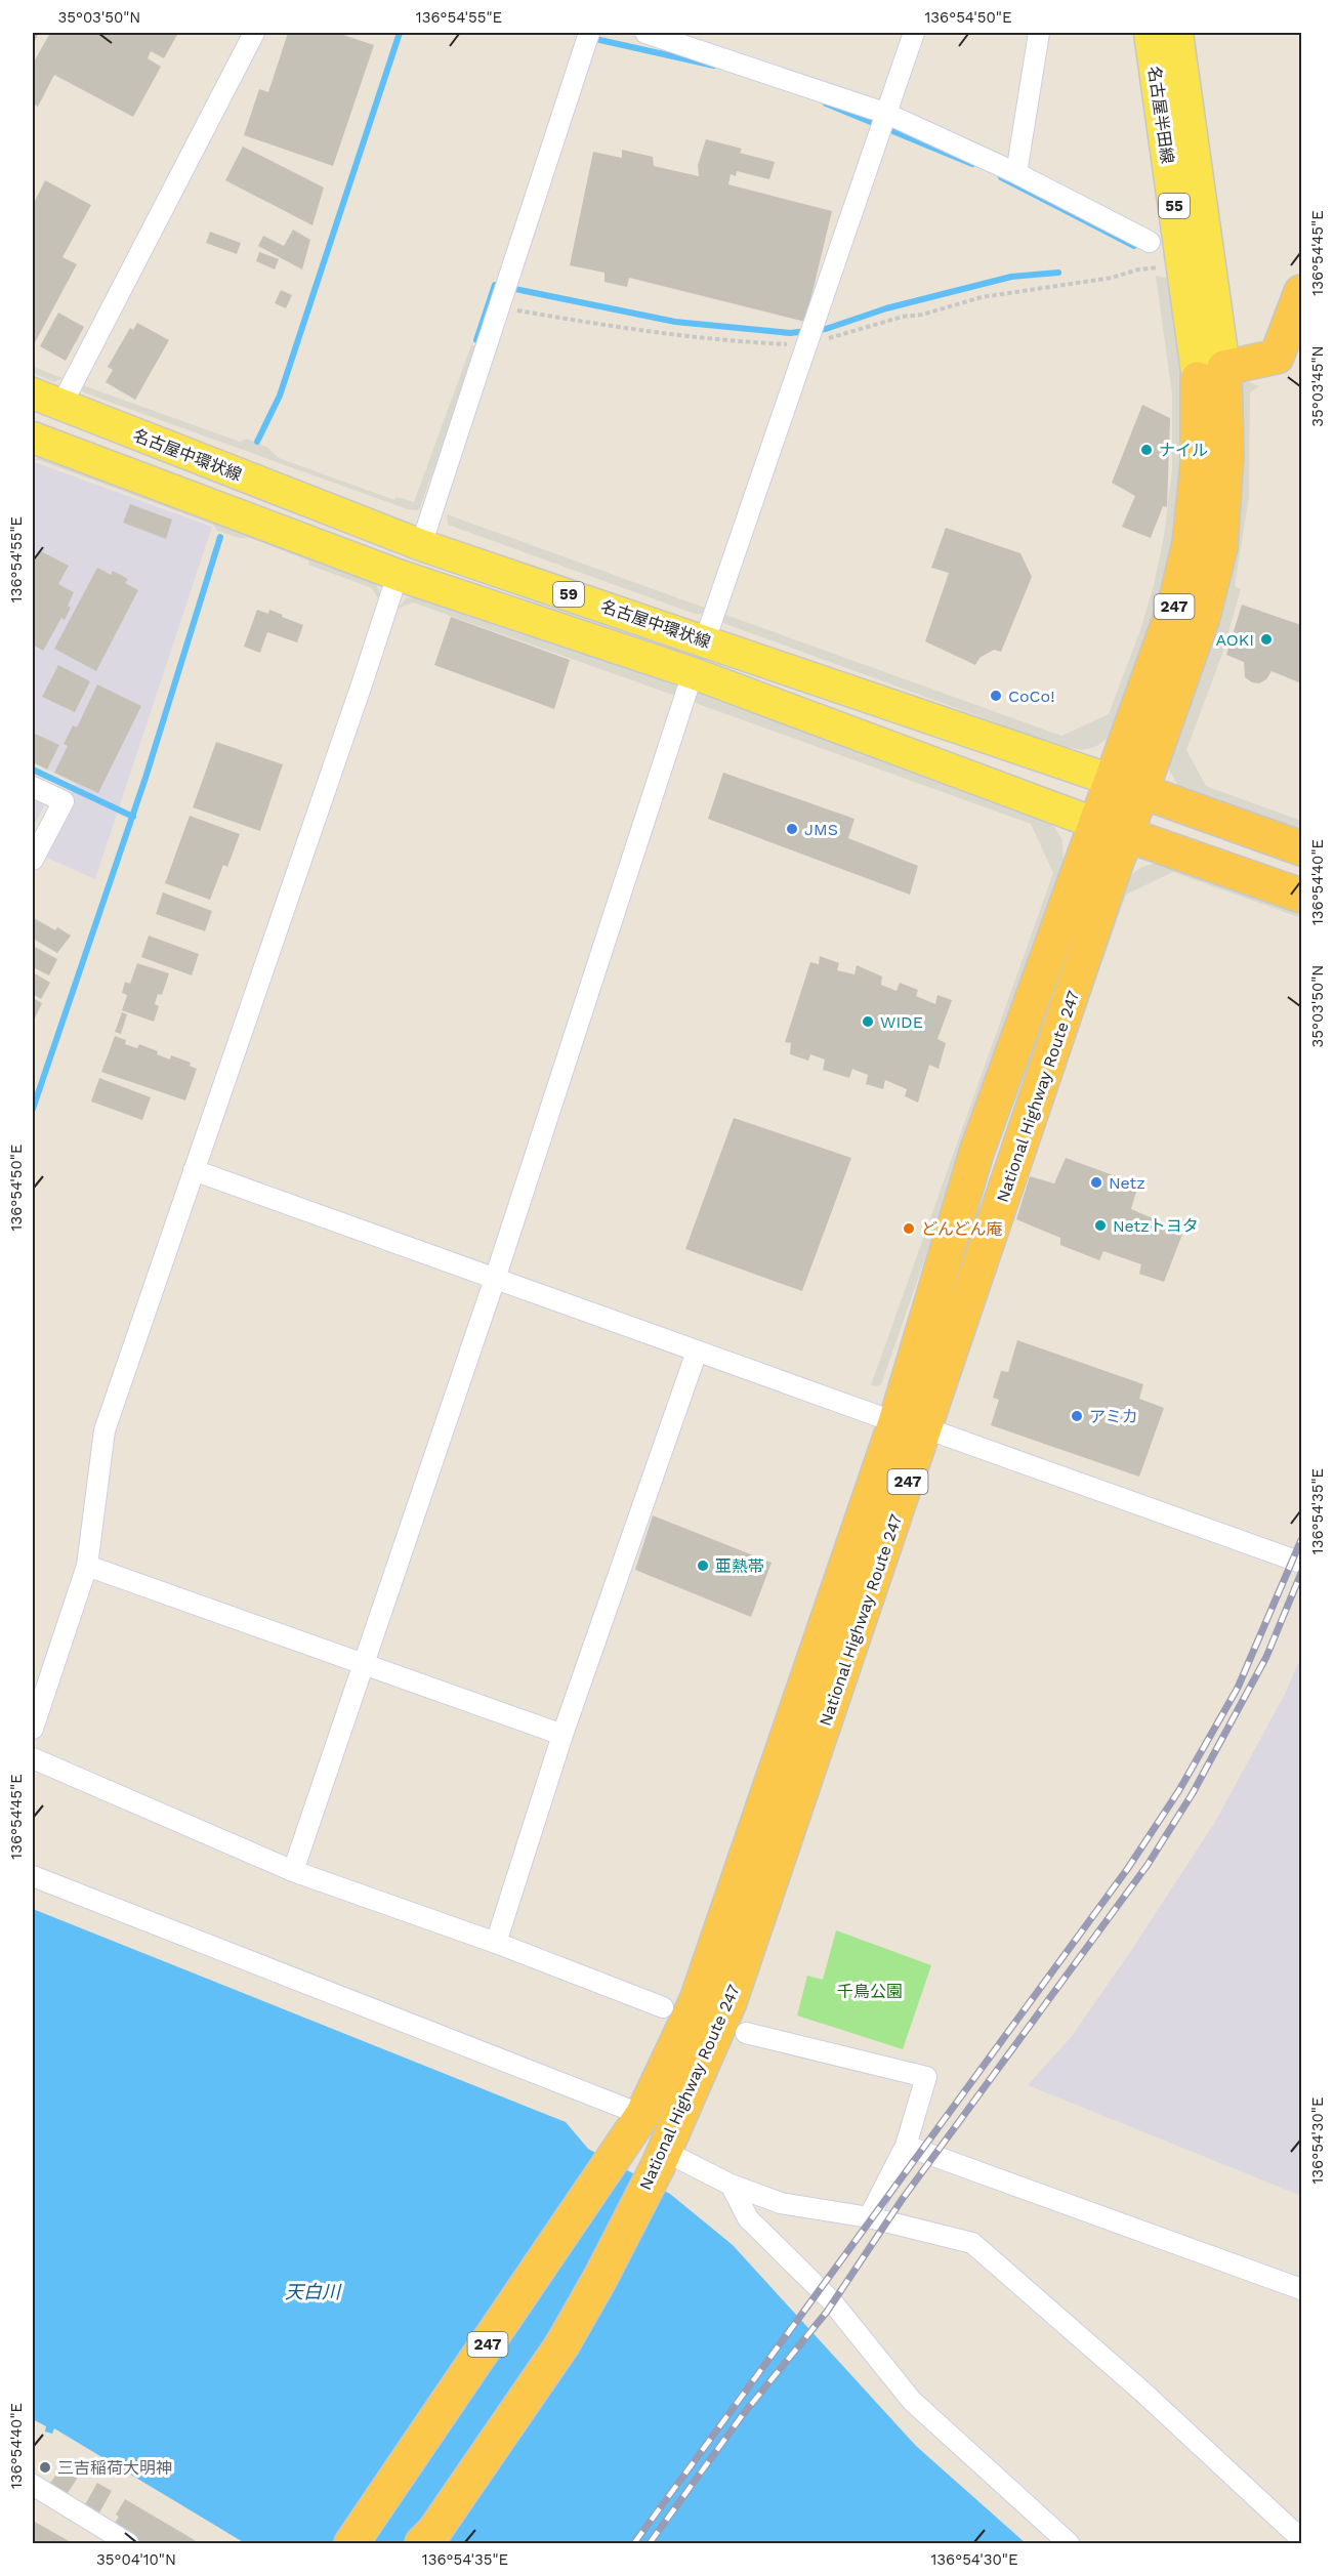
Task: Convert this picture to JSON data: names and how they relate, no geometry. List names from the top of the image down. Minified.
{"streets":{"highway":["247","National Highway Route 247"],"main road":["名古屋半田線","55","名古屋中環状線","59"]},"crossings":[["名古屋半田線","National Highway Route 247"],["名古屋中環状線","National Highway Route 247"]],"water":["天白川"],"parks":["千鳥公園"],"places":["ナイル","AOKI","CoCo!","JMS","WIDE","Netz","Netzトヨタ","どんどん庵","アミカ","亜熱帯","三吉稲荷大明神"],"coordinates":["35°03'50\"N","136°54'55\"E","136°54'50\"E","136°54'45\"E","35°03'45\"N","136°54'40\"E","136°54'35\"E","136°54'30\"E","35°04'10\"N"]}
